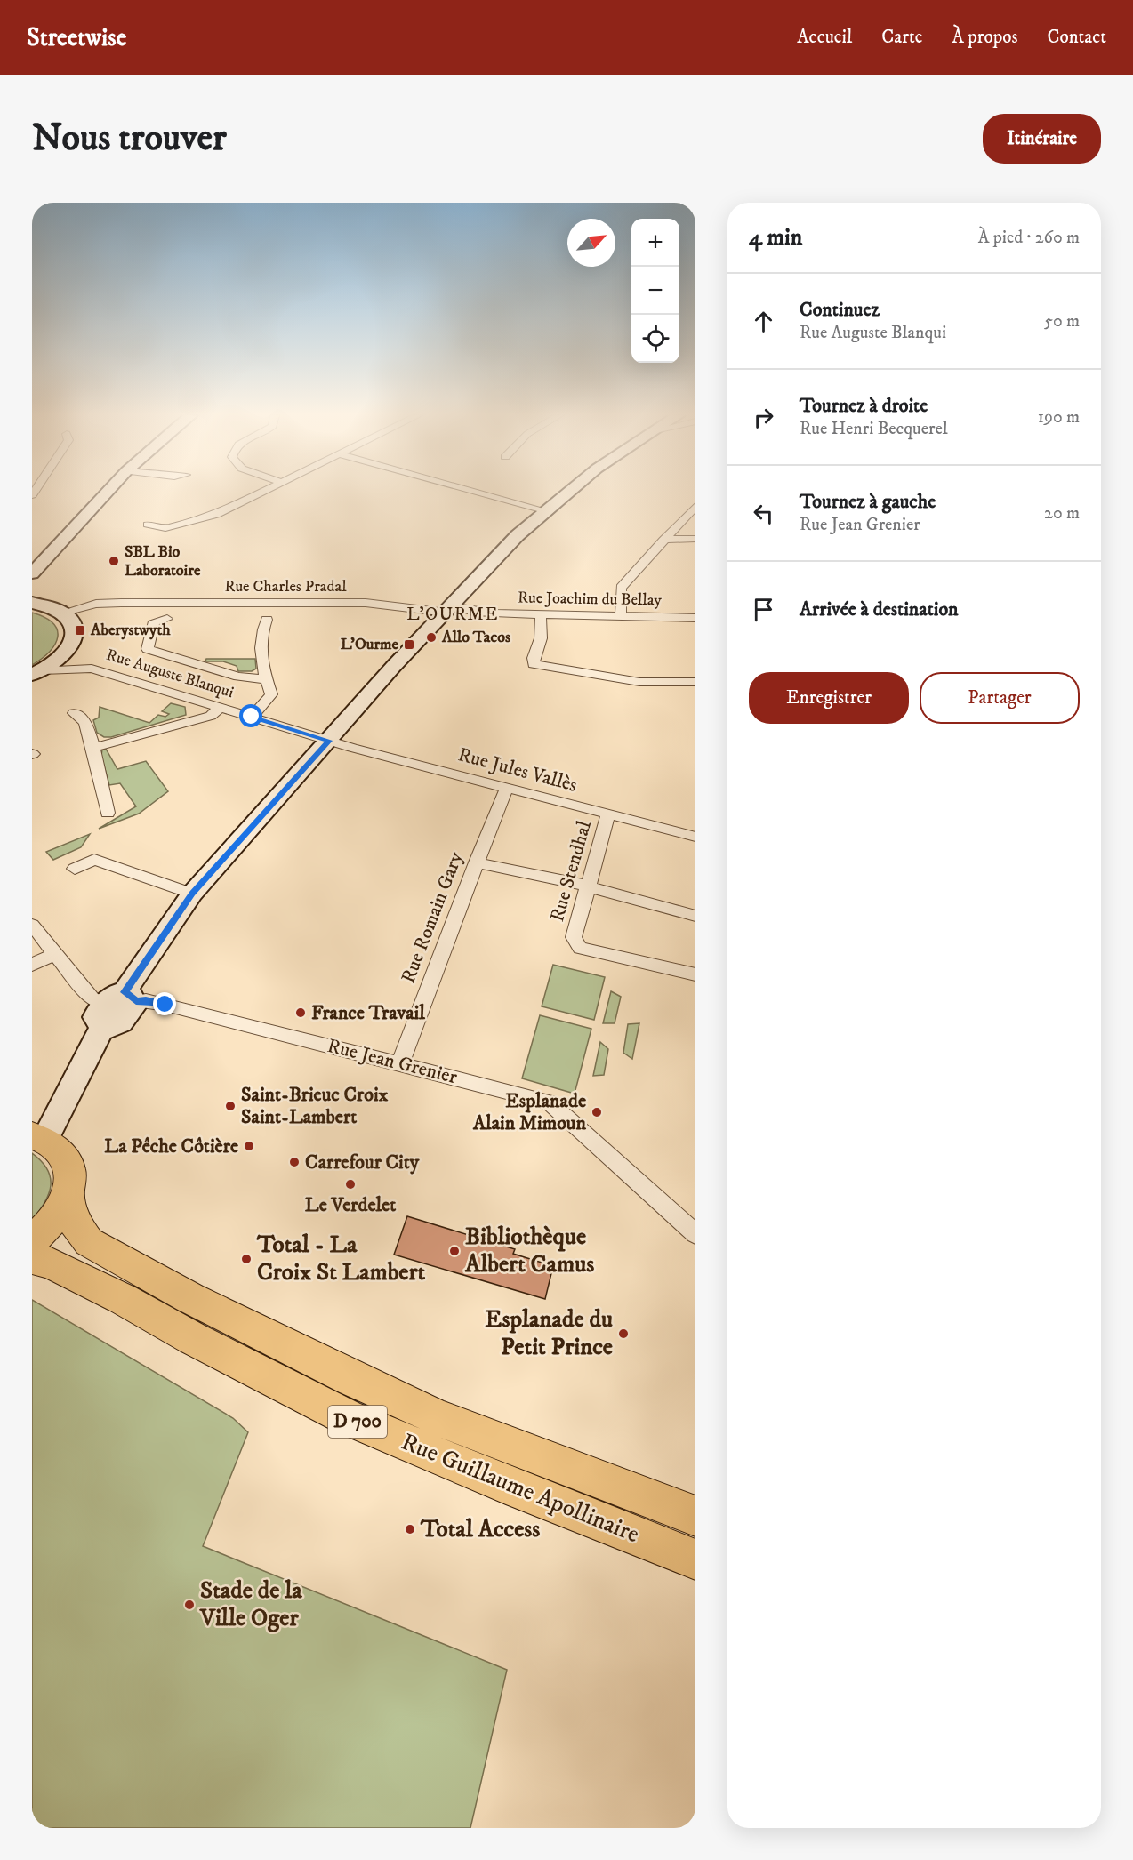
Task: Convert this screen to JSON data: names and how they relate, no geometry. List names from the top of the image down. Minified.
{"streets":{"main road":["D 700","Rue Guillaume Apollinaire"],"street":["Rue Charles Pradal","Rue Joachim du Bellay","Rue Auguste Blanqui","Rue Jules Vallès","Rue Stendhal","Rue Romain Gary","Rue Jean Grenier"]},"crossings":[["Rue Charles Pradal","Rue Joachim du Bellay"],["Rue Auguste Blanqui","Rue Jules Vallès"],["Rue Jules Vallès","Rue Stendhal"],["Rue Jules Vallès","Rue Romain Gary"],["Rue Romain Gary","Rue Jean Grenier"]],"districts":["L'OURME"],"places":{"other":["SBL Bio Laboratoire","Allo Tacos","France Travail","Saint-Brieuc Croix Saint-Lambert","Esplanade Alain Mimoun","La Pêche Côtière","Carrefour City","Le Verdelet","Bibliothèque Albert Camus","Total - La Croix St Lambert","Esplanade du Petit Prince","Total Access","Stade de la Ville Oger"],"transit":["Aberystwyth","L'Ourme"]},"north":"top right","page":{"header":"Streetwise","nav":["Accueil","Carte","À propos","Contact"],"buttons":["Itinéraire",["Enregistrer","Partager"]],"title":"Nous trouver","heading":["4 min","À pied · 260 m"],"map_buttons":["+","−"],"list":[["Continuez","Rue Auguste Blanqui","50 m"],["Tournez à droite","Rue Henri Becquerel","190 m"],["Tournez à gauche","Rue Jean Grenier","20 m"],"Arrivée à destination"]}}
